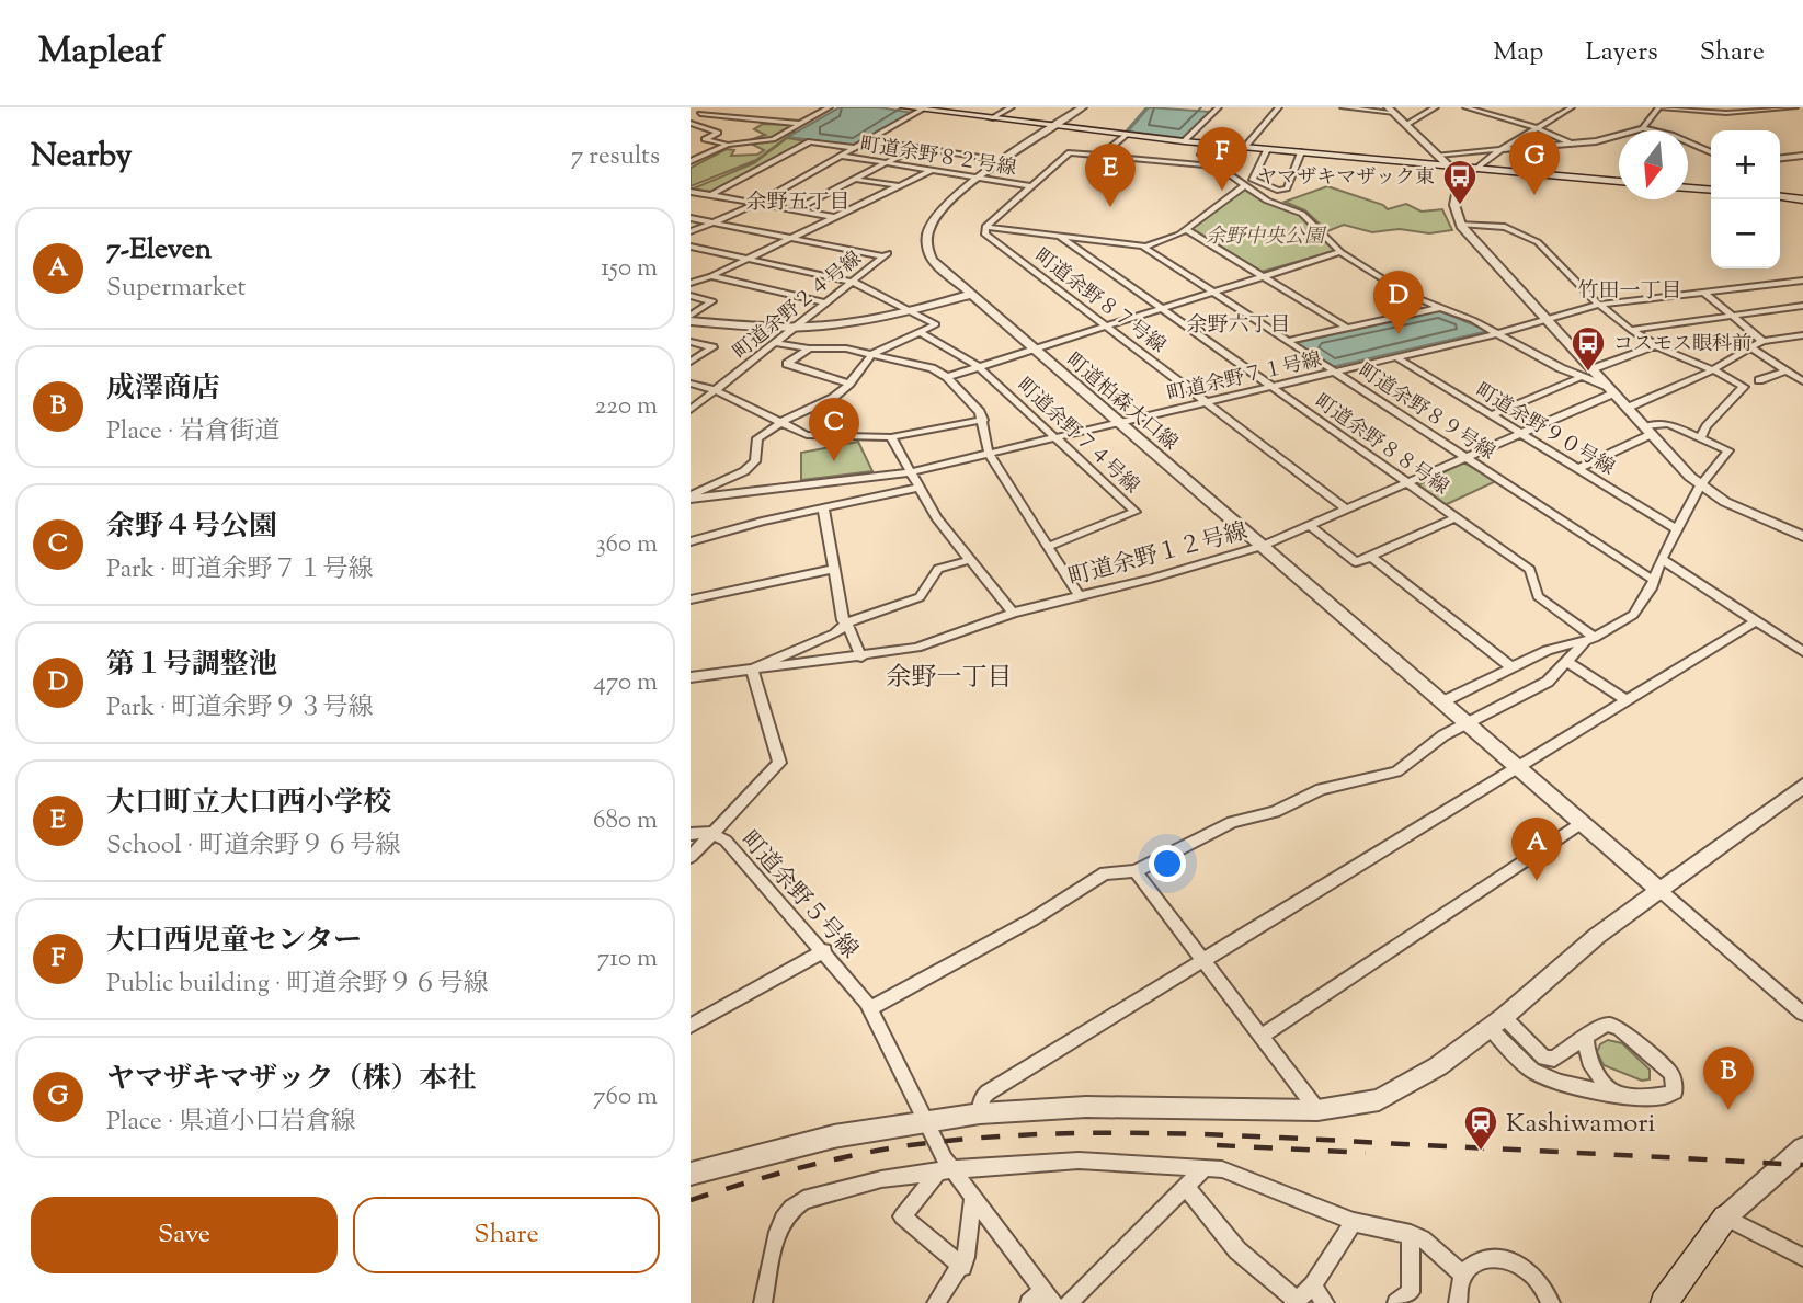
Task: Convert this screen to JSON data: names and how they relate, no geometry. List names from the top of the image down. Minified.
{"streets":{"street":["町道余野８２号線","町道余野８７号線","町道余野２４号線","町道余野７１号線","町道柏森大口線","町道余野８９号線","町道余野９０号線","町道余野７４号線","町道余野８８号線","町道余野１２号線","町道余野５号線"]},"crossings":[["町道余野８２号線","町道柏森大口線"],["町道余野８７号線","町道余野７１号線"],["町道余野８７号線","町道余野１２号線"],["町道余野７１号線","町道柏森大口線"],["町道余野７１号線","町道余野８９号線"],["町道余野７１号線","町道余野９０号線"],["町道余野７１号線","町道余野７４号線"],["町道余野７１号線","町道余野８８号線"],["町道柏森大口線","町道余野１２号線"],["町道余野８９号線","町道余野１２号線"],["町道余野９０号線","町道余野１２号線"],["町道余野８８号線","町道余野１２号線"]],"districts":["余野五丁目","竹田一丁目","余野六丁目","余野一丁目"],"parks":["余野中央公園"],"places":{"bus stop":["ヤマザキマザック東","コスモス眼科前"],"station":["Kashiwamori"]},"north":"bottom","page":{"header":"Mapleaf","nav":["Map","Layers","Share"],"heading":["Nearby","7 results"],"pins":["F","G","E","D","C","A","B"],"map_buttons":["+","−"],"list":[{"mark":"A","name":"7-Eleven","note":"Supermarket","value":"150 m"},{"mark":"B","name":"成澤商店","note":"Place · 岩倉街道","value":"220 m"},{"mark":"C","name":"余野４号公園","note":"Park · 町道余野７１号線","value":"360 m"},{"mark":"D","name":"第１号調整池","note":"Park · 町道余野９３号線","value":"470 m"},{"mark":"E","name":"大口町立大口西小学校","note":"School · 町道余野９６号線","value":"680 m"},{"mark":"F","name":"大口西児童センター","note":"Public building · 町道余野９６号線","value":"710 m"},{"mark":"G","name":"ヤマザキマザック（株）本社","note":"Place · 県道小口岩倉線","value":"760 m"}],"buttons":["Save","Share"]}}
